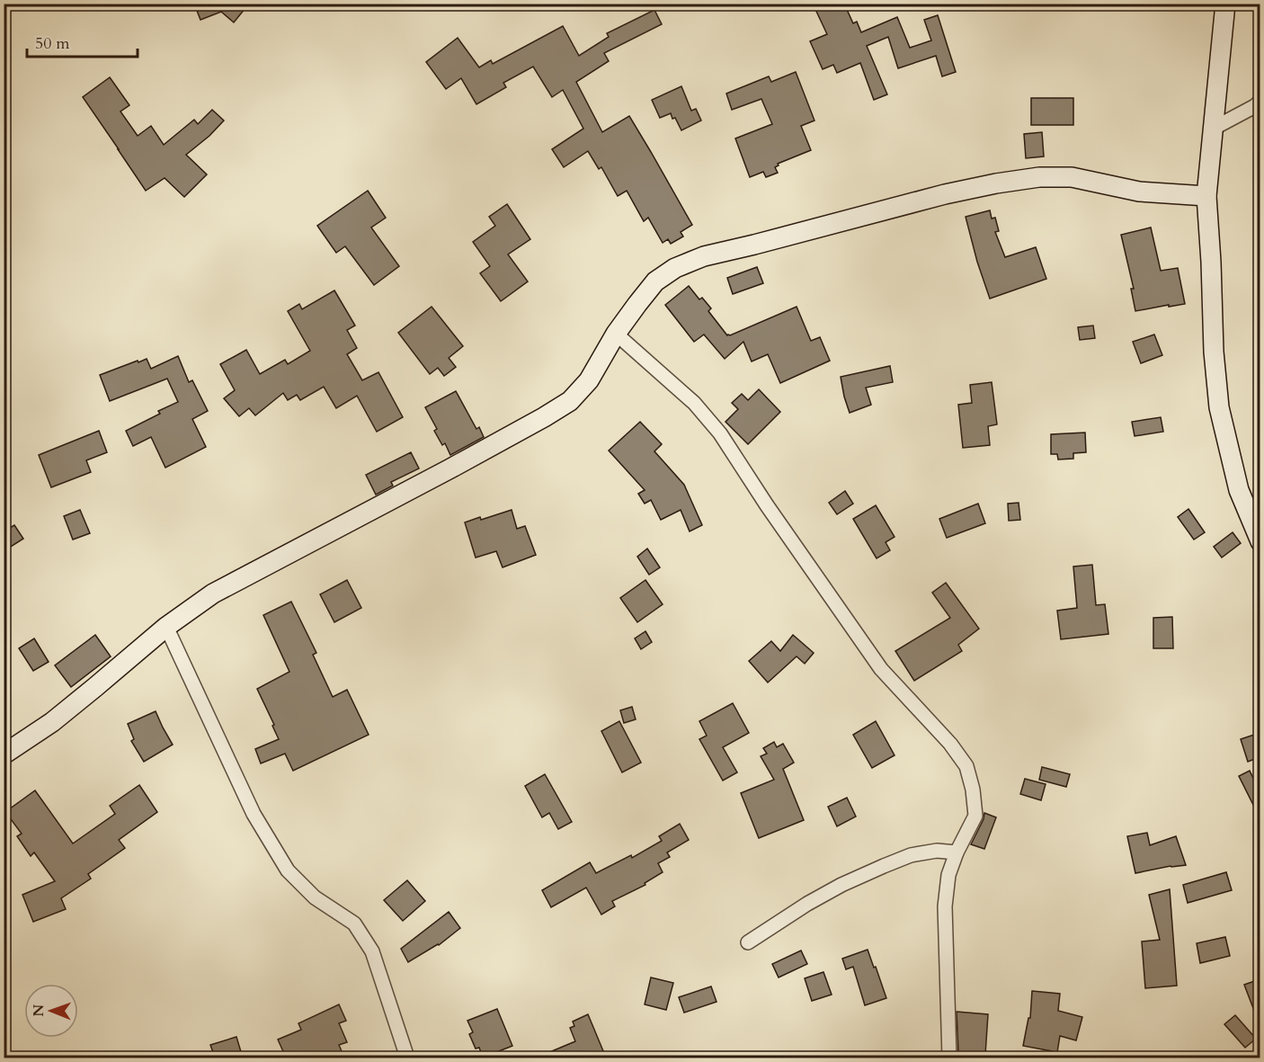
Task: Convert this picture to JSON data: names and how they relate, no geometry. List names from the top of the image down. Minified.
{"scale_bar":"50 m","north":"left"}
